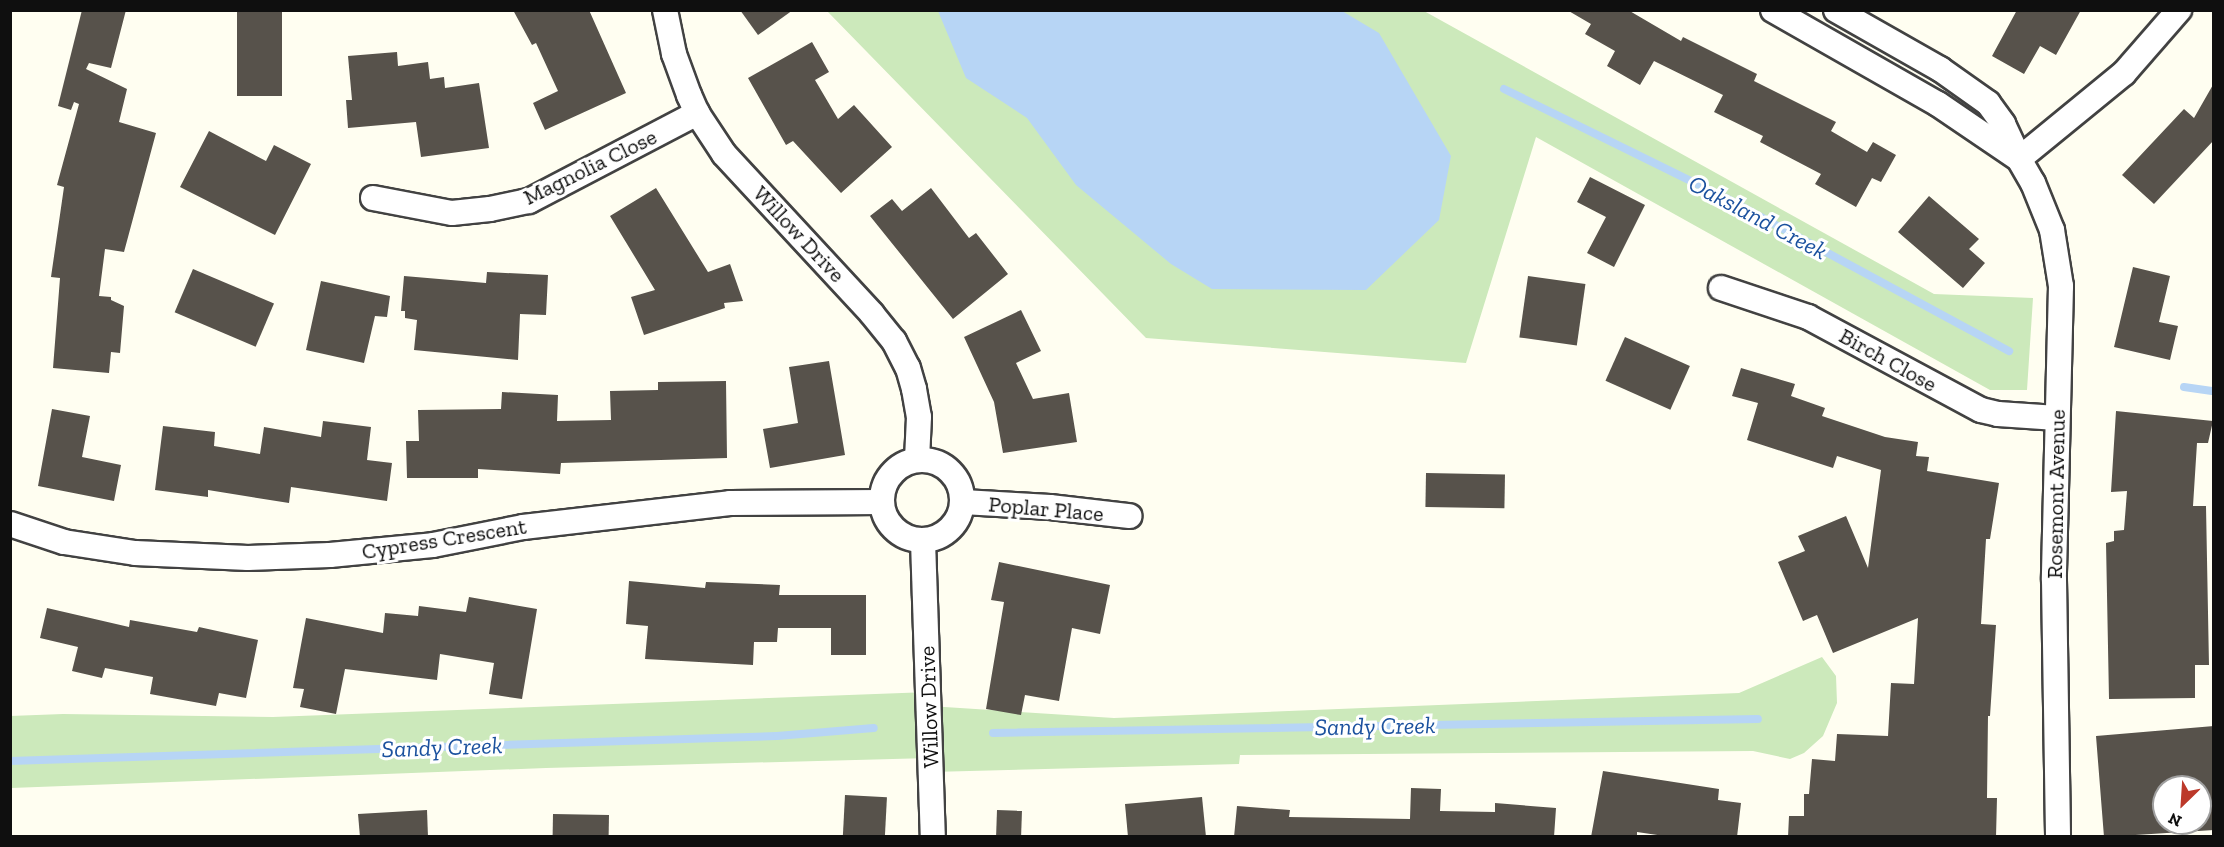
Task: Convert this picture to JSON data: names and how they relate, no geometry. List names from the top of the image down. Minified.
{"streets":{"street":["Magnolia Close","Willow Drive","Birch Close","Rosemont Avenue","Poplar Place","Cypress Crescent"]},"crossings":[["Magnolia Close","Willow Drive"],["Willow Drive","Poplar Place"],["Willow Drive","Cypress Crescent"],["Birch Close","Rosemont Avenue"],["Poplar Place","Cypress Crescent"]],"water":["Oaksland Creek","Sandy Creek"],"north":"bottom left"}
